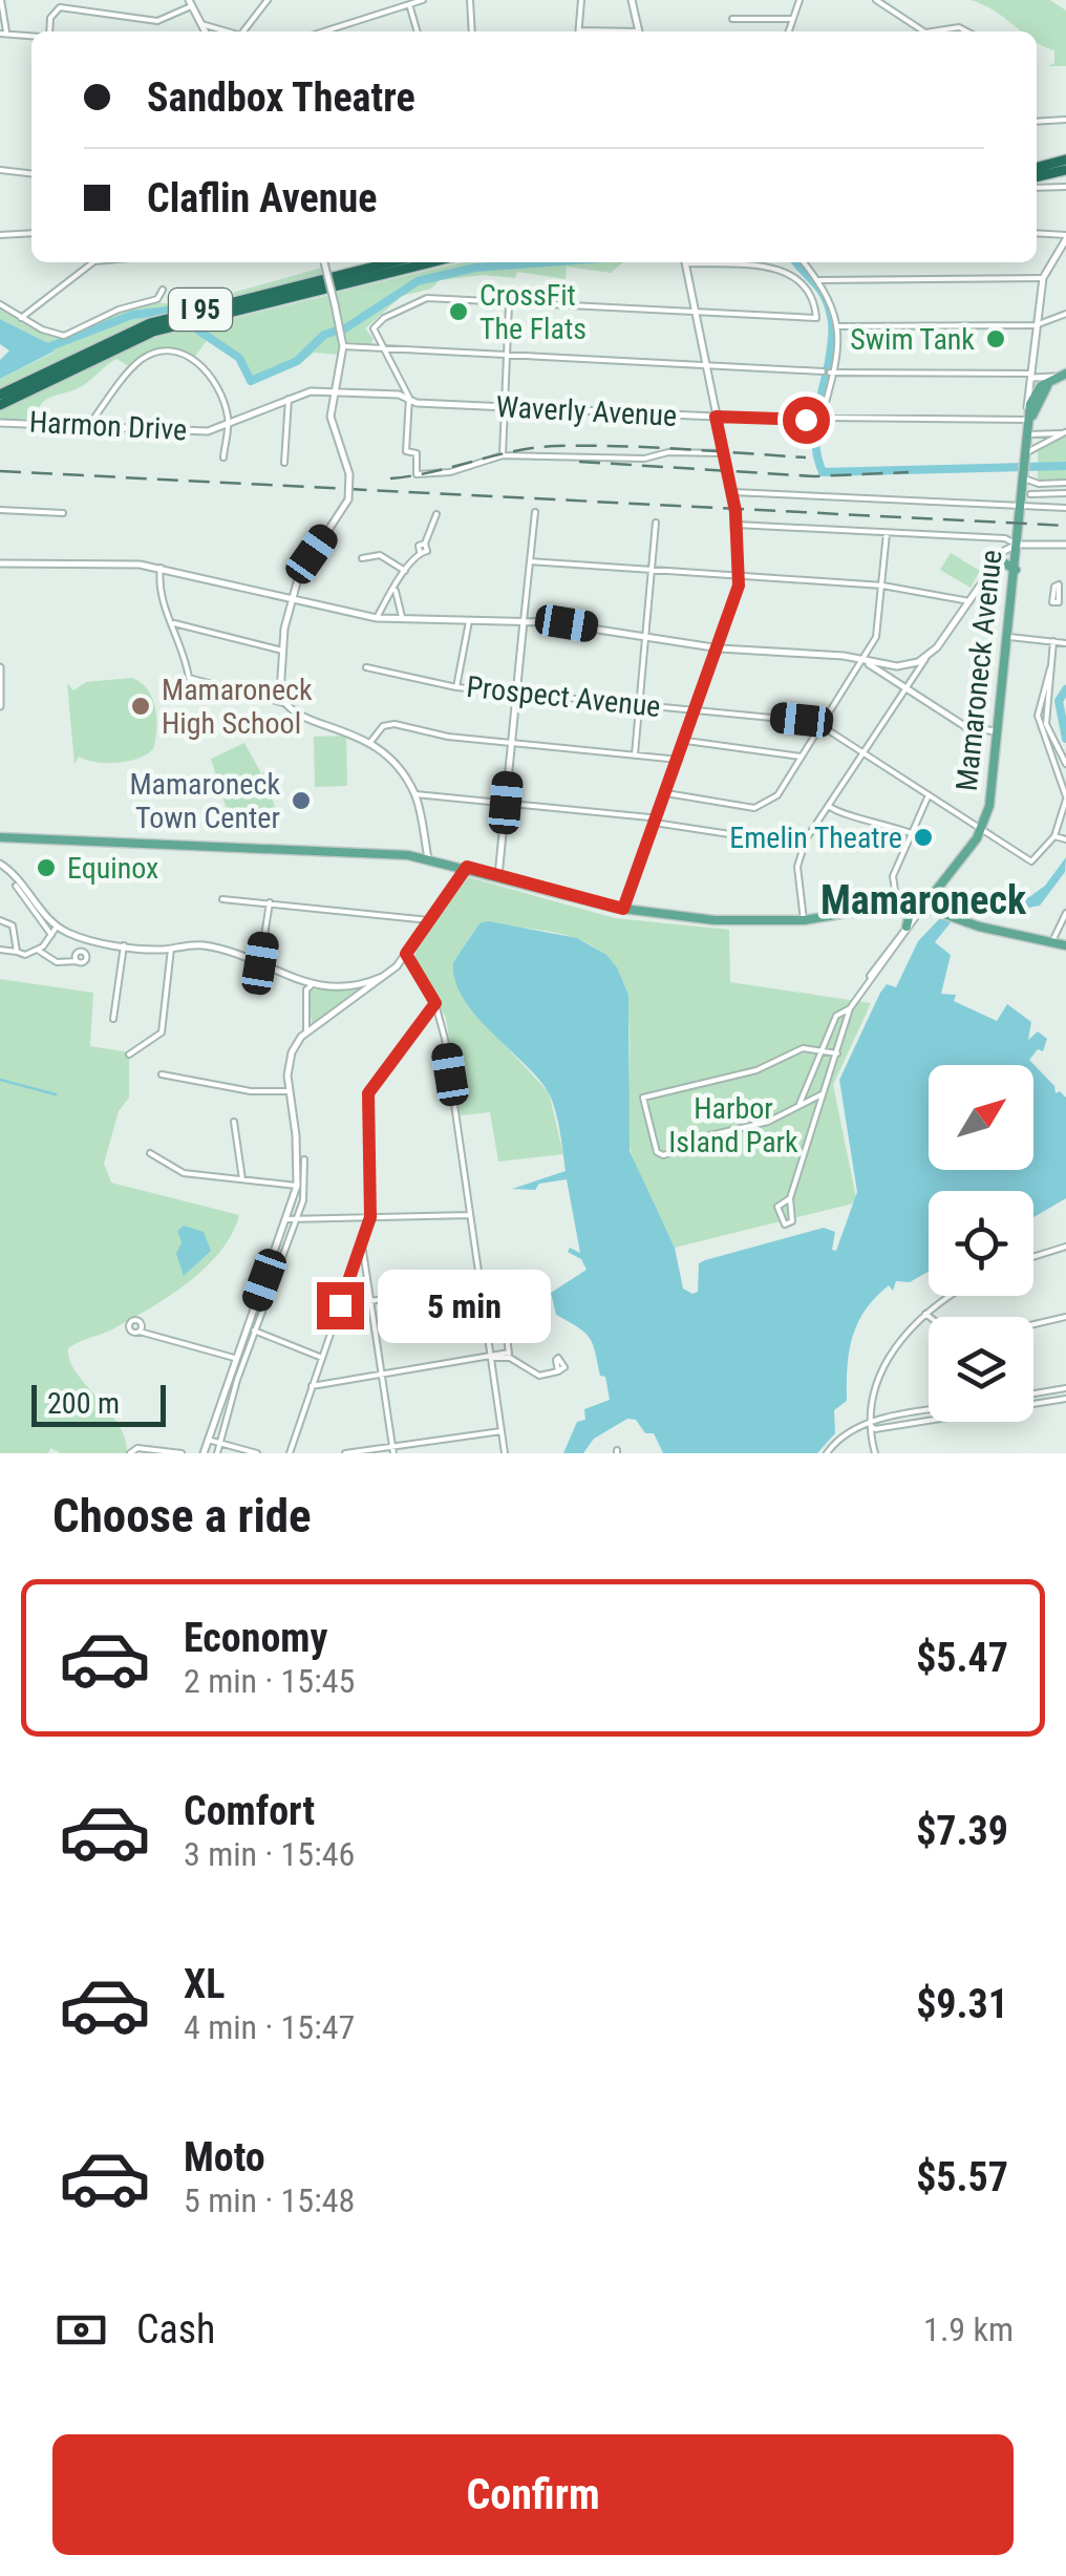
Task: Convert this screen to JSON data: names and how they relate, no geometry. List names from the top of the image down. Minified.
{"streets":{"highway":["I 95"],"main road":["Mamaroneck Avenue"],"street":["Waverly Avenue","Harmon Drive","Prospect Avenue"]},"crossings":[["Waverly Avenue","Harmon Drive"],["Waverly Avenue","Mamaroneck Avenue"],["Mamaroneck Avenue","Prospect Avenue"]],"districts":["Mamaroneck"],"parks":["Harbor Island Park"],"places":["CrossFit The Flats","Swim Tank","Mamaroneck High School","Mamaroneck Town Center","Emelin Theatre","Equinox"],"scale_bar":"200 m","north":"top right","page":{"banner":["Sandbox Theatre","Claflin Avenue"],"bubble":"5 min","scale":"200 m","heading":"Choose a ride","list":[{"name":"Economy","note":"2 min · 15:45","value":"$5.47"},{"name":"Comfort","note":"3 min · 15:46","value":"$7.39"},{"name":"XL","note":"4 min · 15:47","value":"$9.31"},{"name":"Moto","note":"5 min · 15:48","value":"$5.57"}],"pay":["Cash","1.9 km"],"buttons":"Confirm"}}
